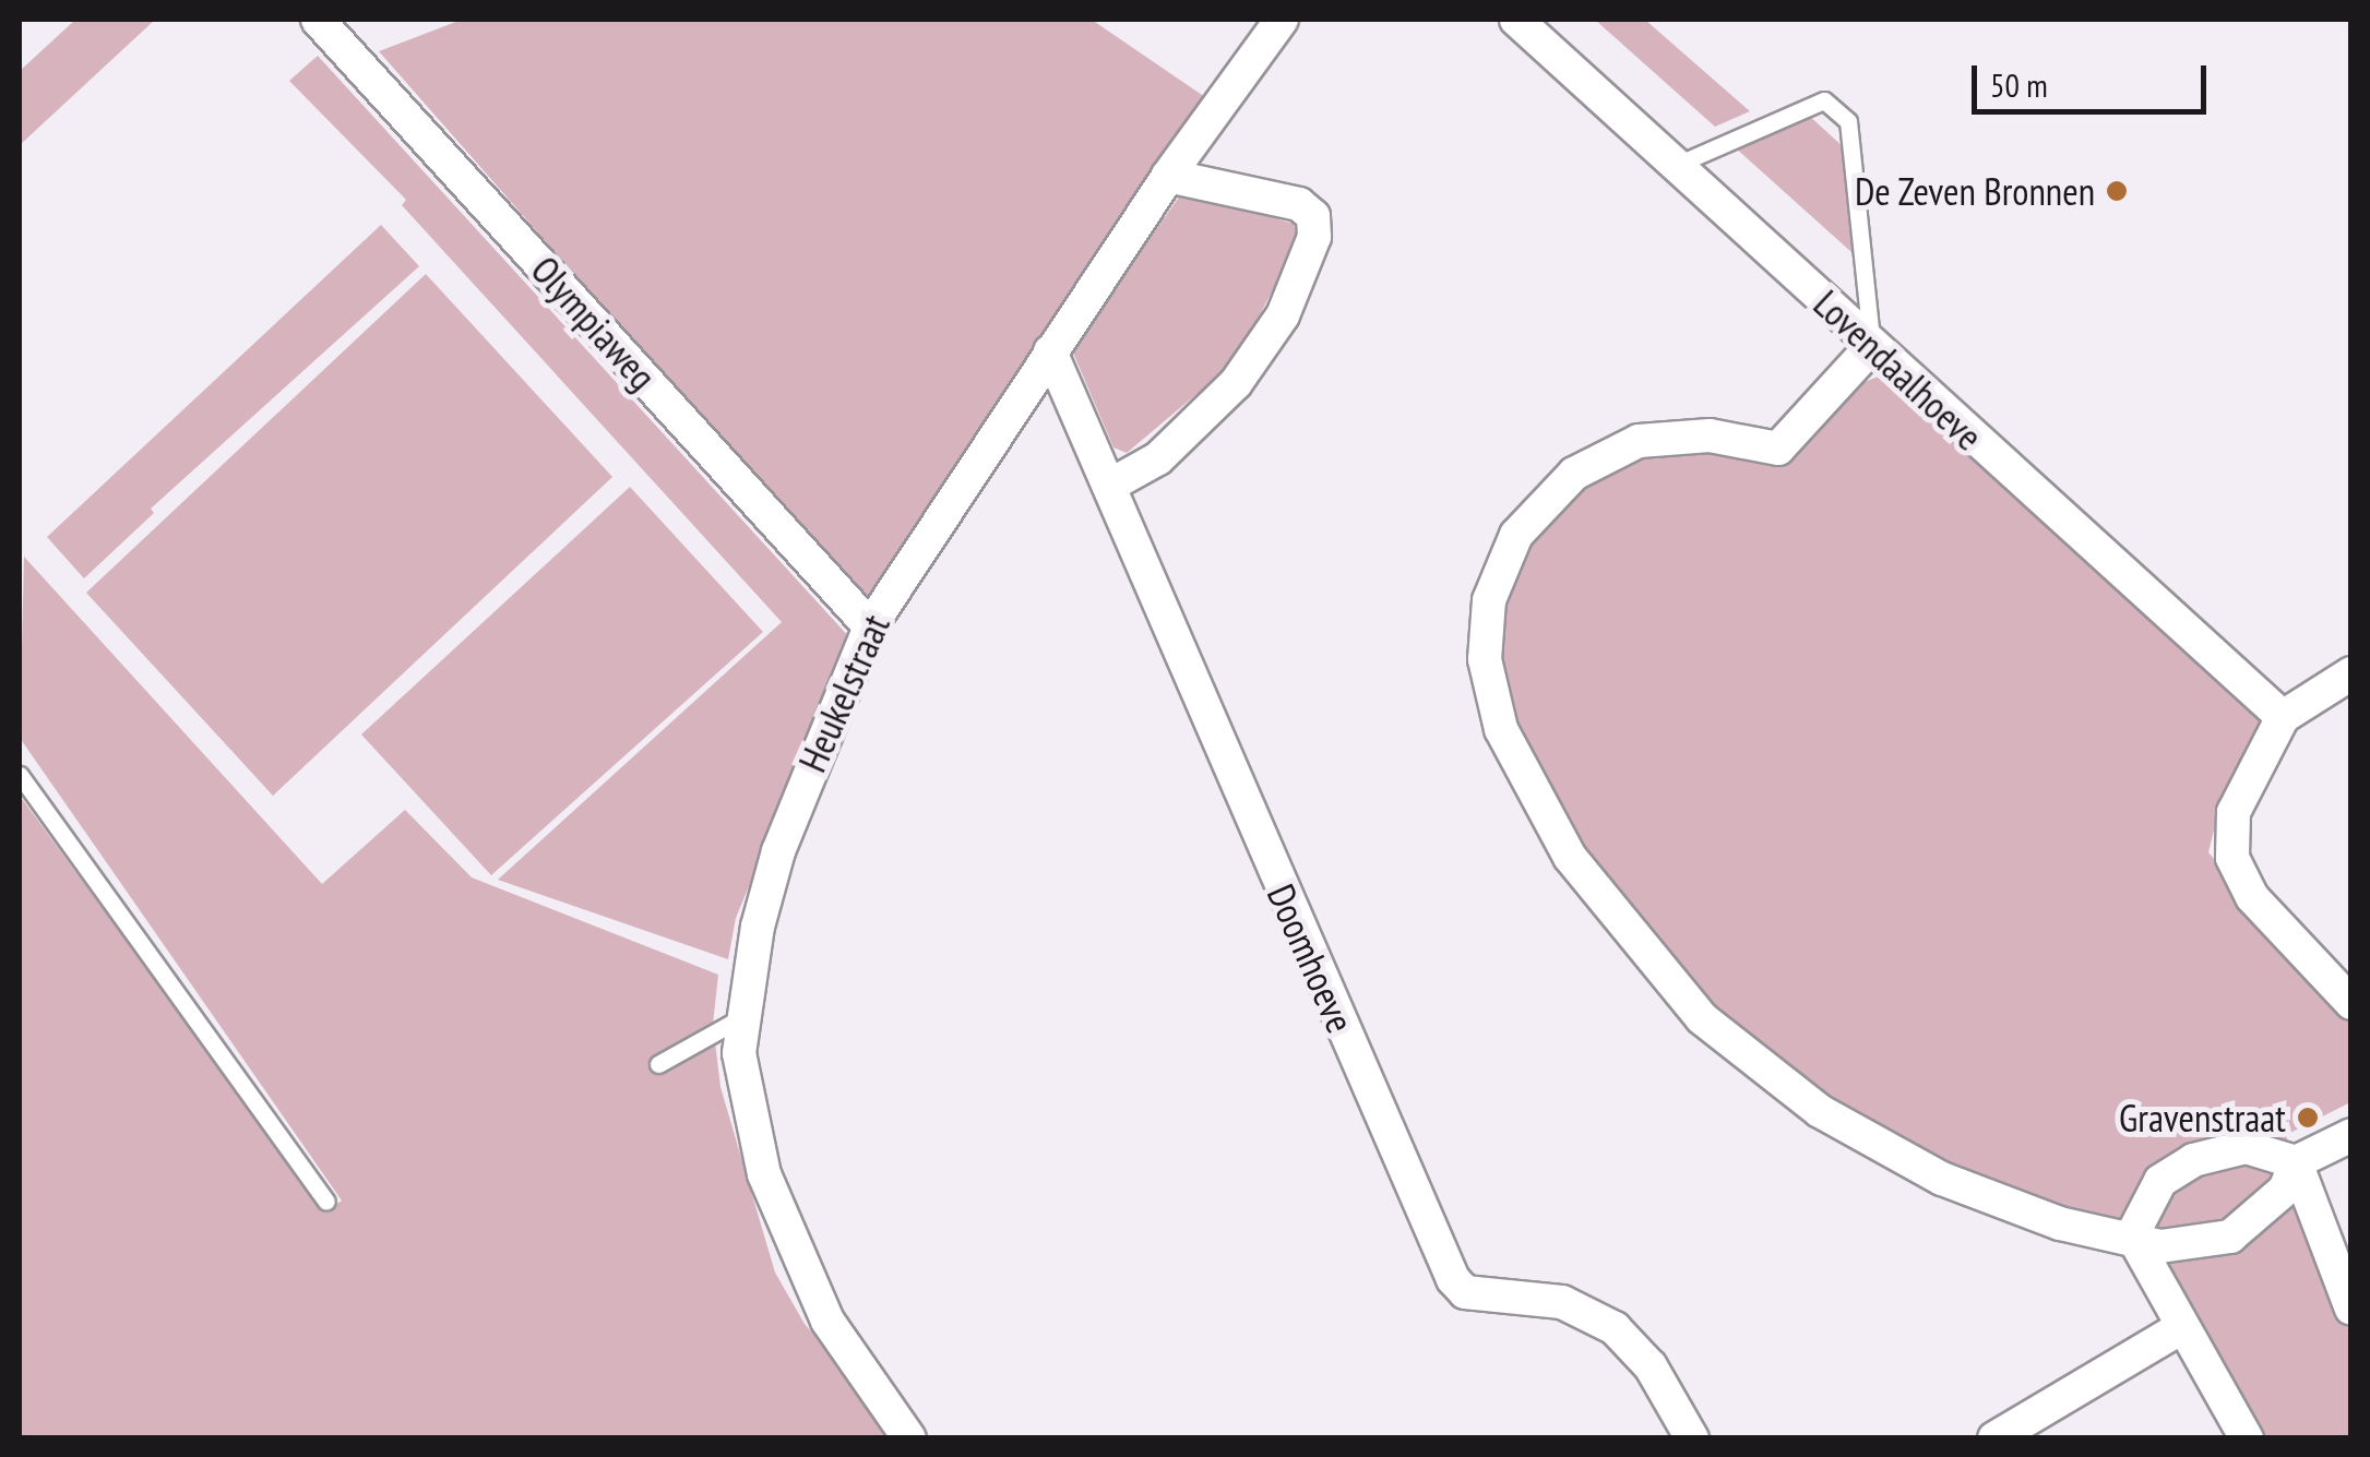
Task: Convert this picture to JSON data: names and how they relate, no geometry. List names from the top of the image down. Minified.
{"streets":{"street":["Olympiaweg","Lovendaalhoeve","Heukelstraat","Doomhoeve"]},"crossings":[["Olympiaweg","Heukelstraat"],["Heukelstraat","Doomhoeve"]],"places":["De Zeven Bronnen","Gravenstraat"],"scale_bar":"50 m"}
